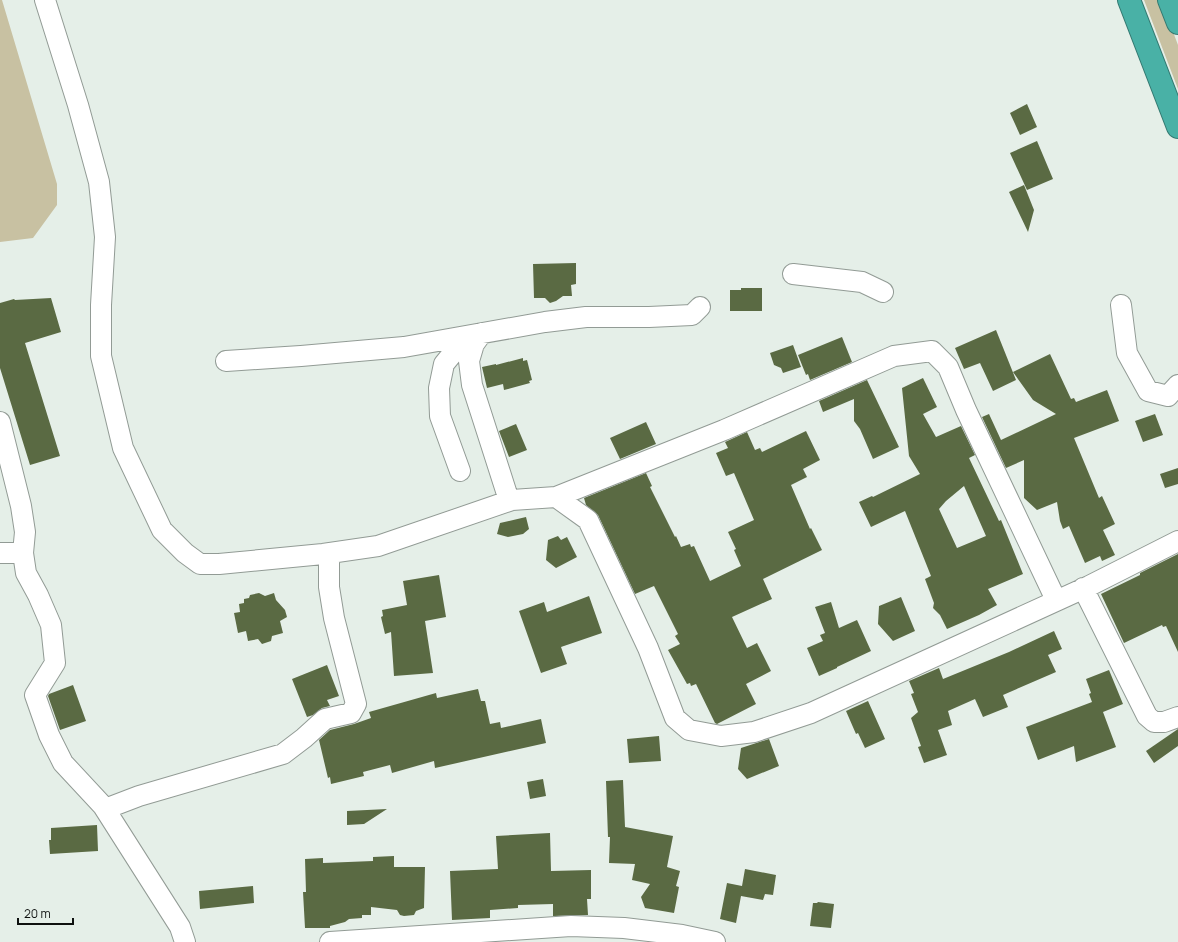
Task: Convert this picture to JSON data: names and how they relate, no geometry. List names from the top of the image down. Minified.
{"scale_bar":"20 m"}
